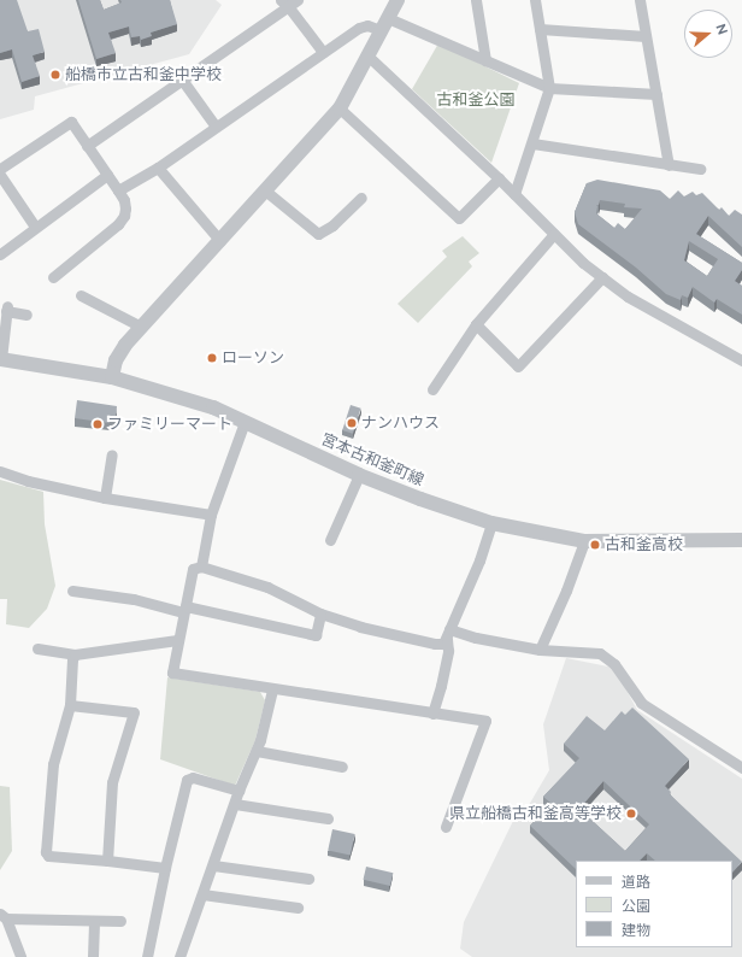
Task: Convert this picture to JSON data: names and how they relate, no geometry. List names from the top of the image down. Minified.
{"streets":{"street":["宮本古和釜町線"]},"parks":["古和釜公園"],"places":["船橋市立古和釜中学校","ローソン","ナンハウス","ファミリーマート","古和釜高校","県立船橋古和釜高等学校"],"legend":["道路","公園","建物"],"north":"right"}
